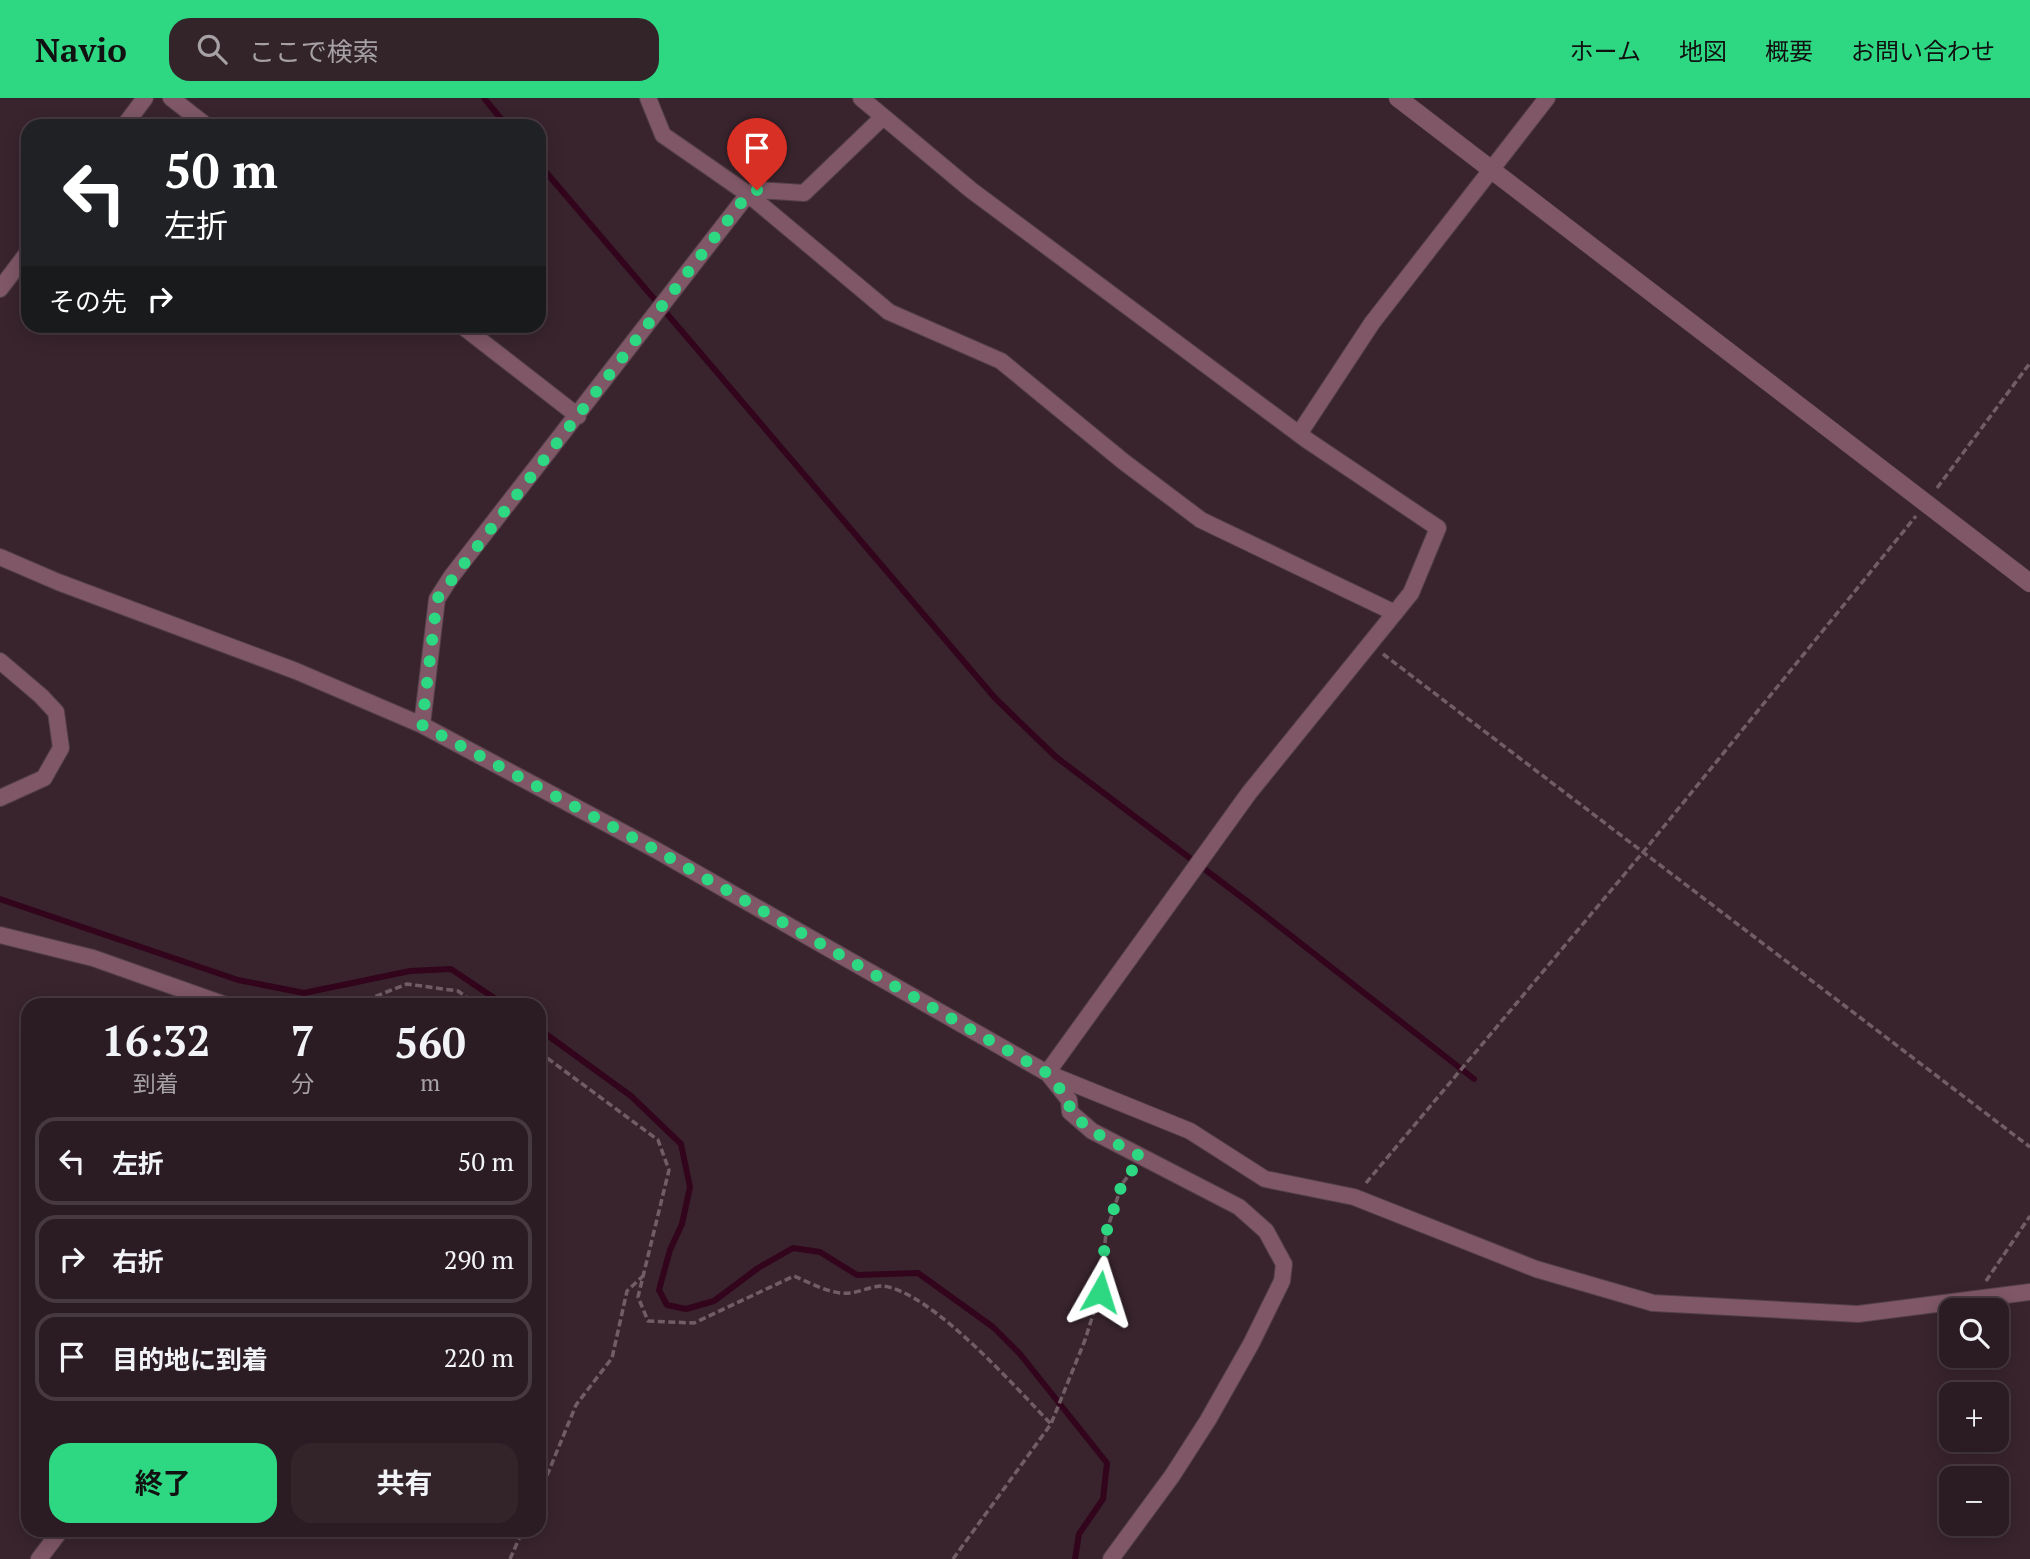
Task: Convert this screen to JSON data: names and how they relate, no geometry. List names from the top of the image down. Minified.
{"page":{"header":"Navio","search":"ここで検索","nav":["ホーム","地図","概要","お問い合わせ"],"turn":["50 m","左折"],"then":"その先","eta":["16:32","到着","7","分","560","m"],"list":[{"name":"左折","value":"50 m"},{"name":"右折","value":"290 m"},{"name":"目的地に到着","value":"220 m"}],"map_buttons":["+","−"],"buttons":["終了","共有"]}}
